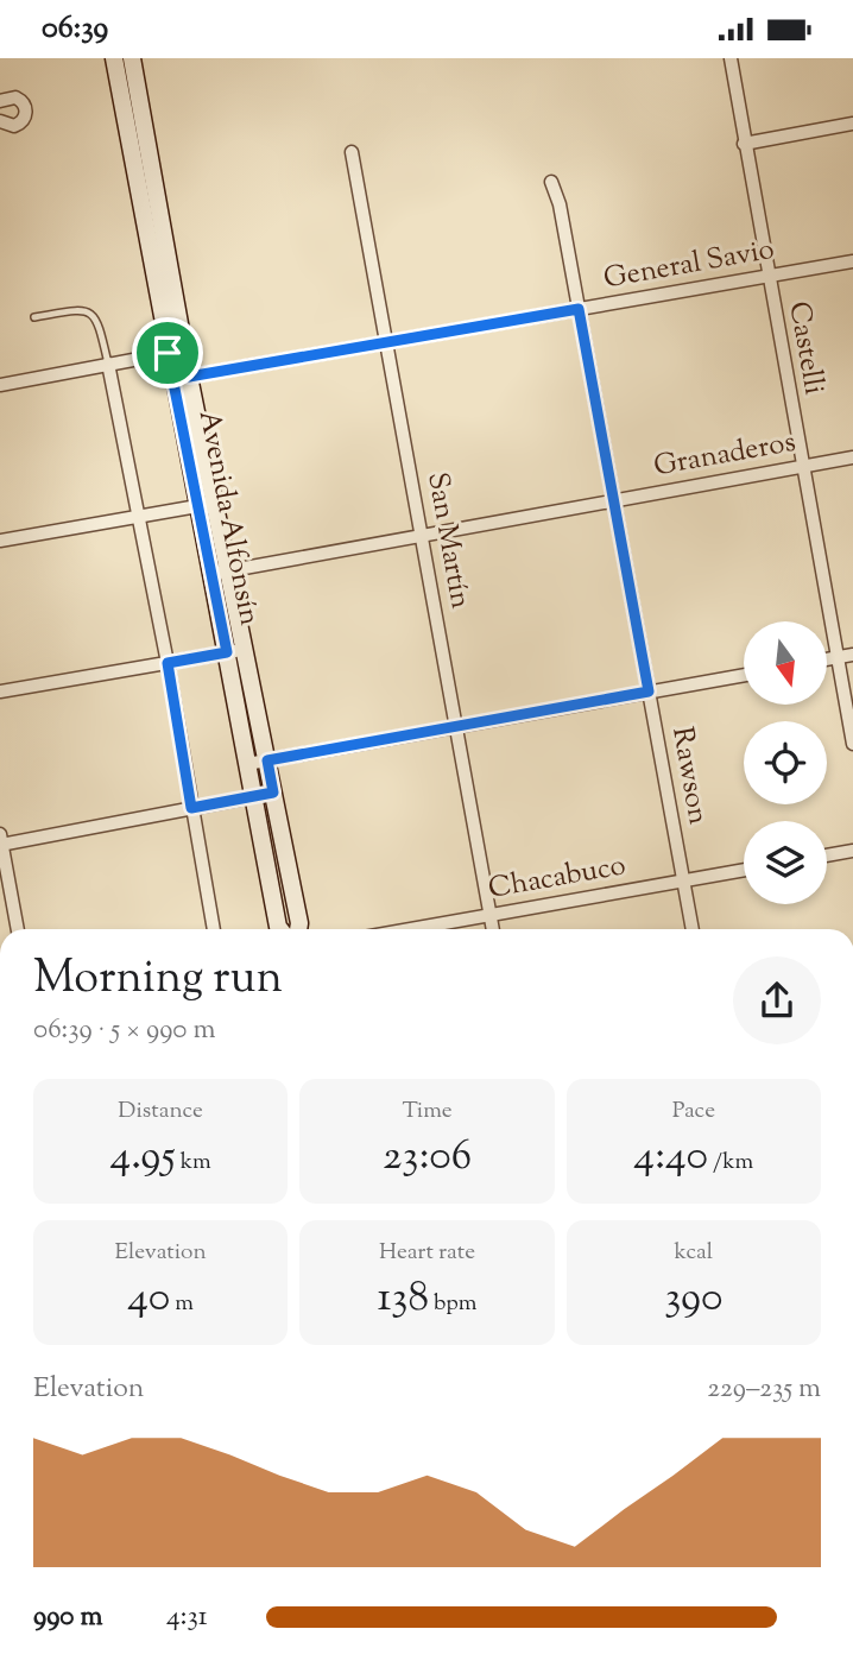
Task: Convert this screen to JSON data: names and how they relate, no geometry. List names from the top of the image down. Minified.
{"streets":{"main road":["Avenida Alfonsín"],"street":["General Savio","Castelli","Granaderos","San Martín","Rawson","Chacabuco"]},"crossings":[["General Savio","Castelli"],["General Savio","Avenida Alfonsín"],["General Savio","San Martín"],["General Savio","Rawson"],["Castelli","Granaderos"],["Granaderos","Avenida Alfonsín"],["Granaderos","San Martín"],["Granaderos","Rawson"],["San Martín","Chacabuco"],["Rawson","Chacabuco"]],"north":"bottom","page":{"status":"06:39","heading":["Morning run","06:39 · 5 × 990 m"],"stats":[["Distance","4.95 km"],["Time","23:06"],["Pace","4:40 /km"],["Elevation","40 m"],["Heart rate","138 bpm"],["kcal","390"]],"chart":["Elevation","229–235 m"],"list":[{"name":"990 m","note":"4:31"}]}}
